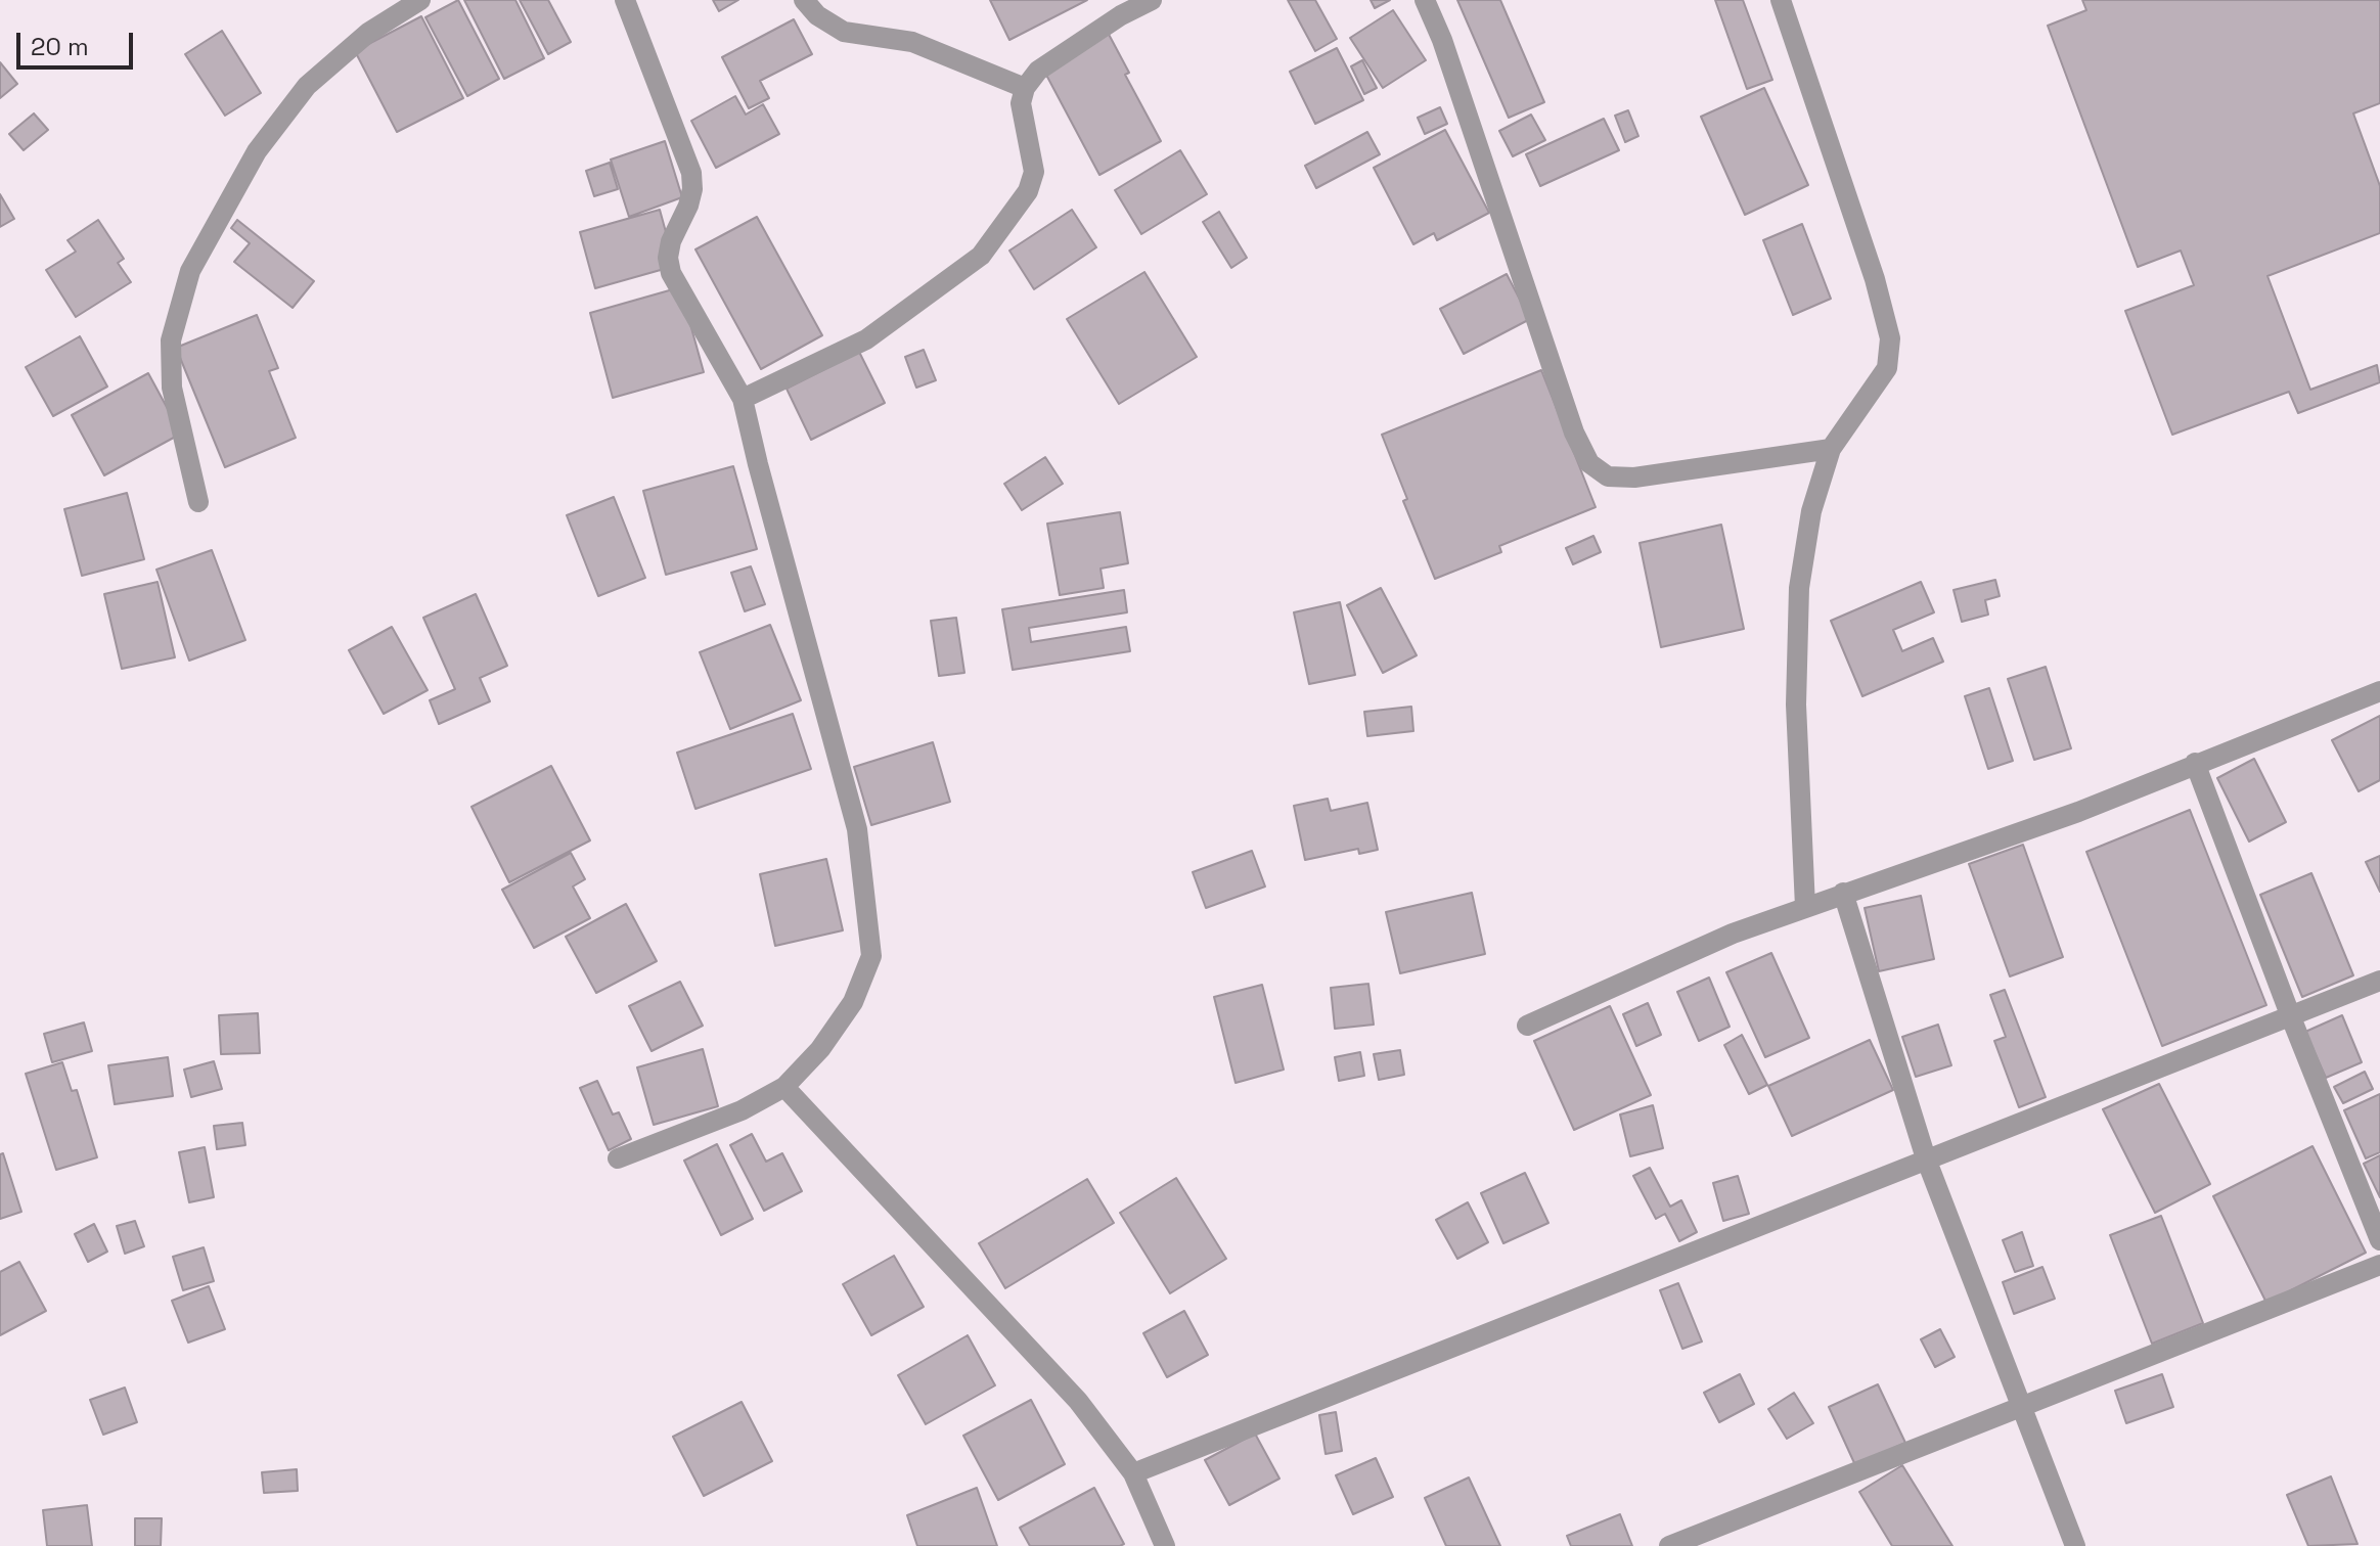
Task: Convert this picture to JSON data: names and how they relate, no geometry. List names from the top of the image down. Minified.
{"scale_bar":"20 m"}
